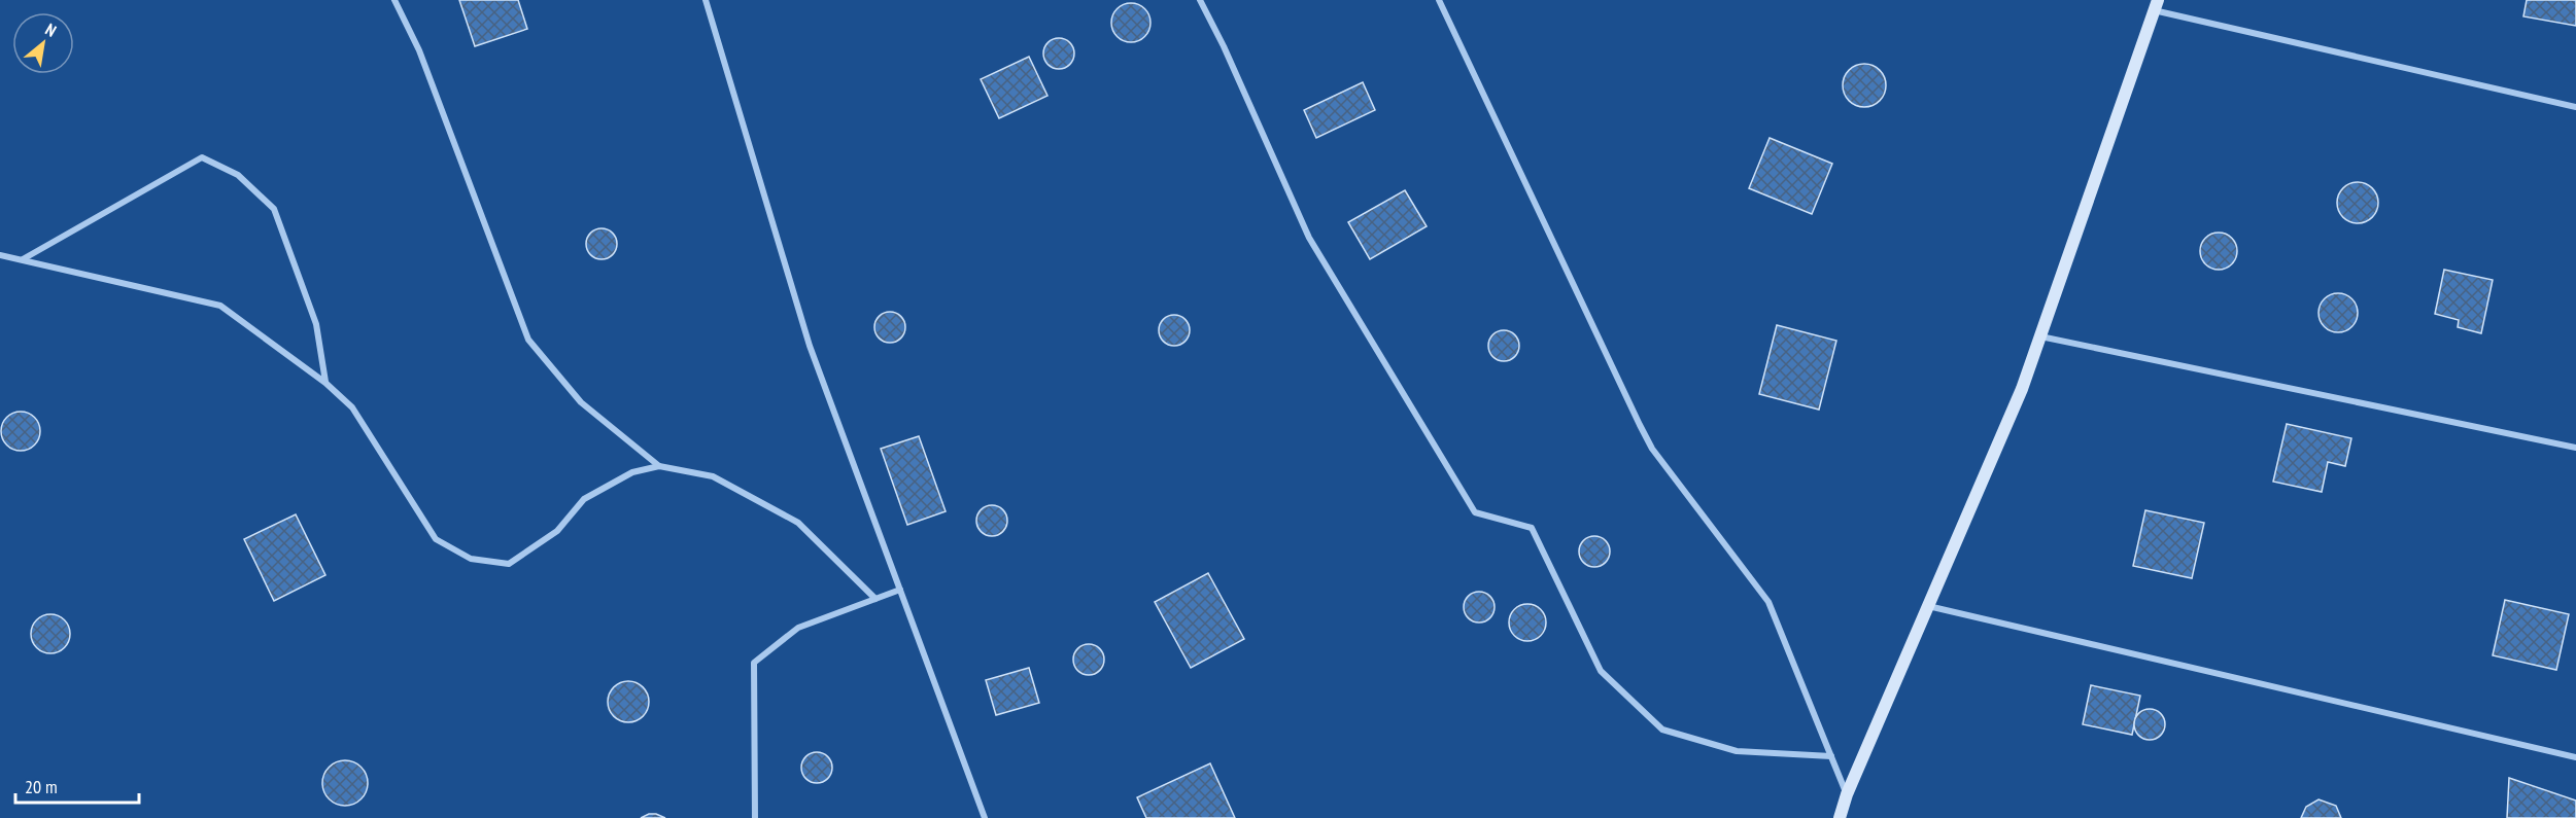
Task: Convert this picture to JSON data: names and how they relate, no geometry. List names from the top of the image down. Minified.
{"scale_bar":"20 m","north":"top right"}
